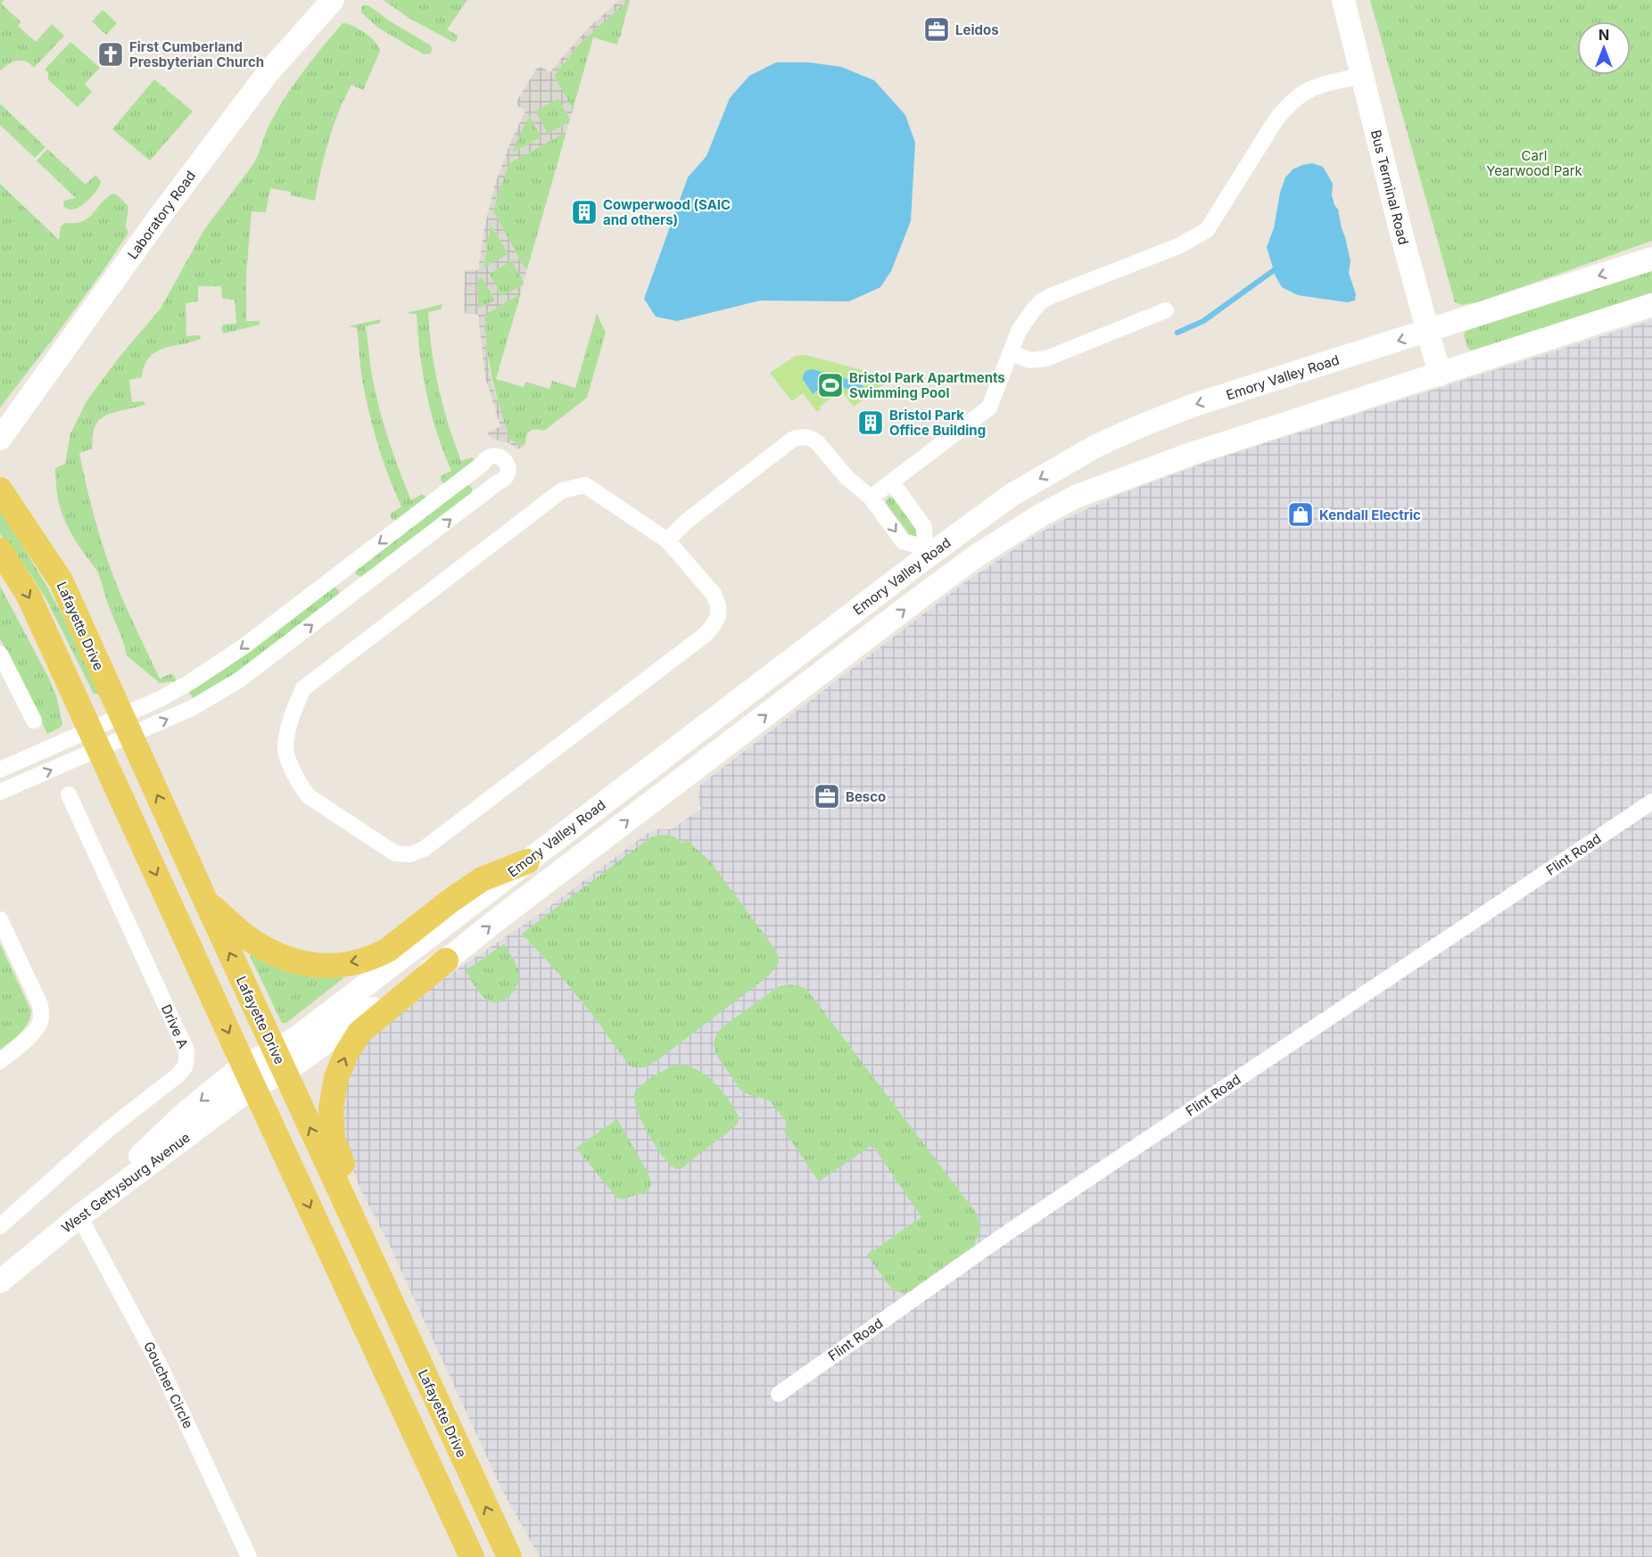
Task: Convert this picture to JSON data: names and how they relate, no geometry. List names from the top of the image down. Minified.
{"streets":{"main road":["Bus Terminal Road","Laboratory Road","Emory Valley Road","Lafayette Drive","West Gettysburg Avenue"],"street":["Flint Road","Drive A","Goucher Circle"]},"crossings":[["Bus Terminal Road","Emory Valley Road"],["Emory Valley Road","Lafayette Drive"],["Emory Valley Road","West Gettysburg Avenue"],["West Gettysburg Avenue","Goucher Circle"]],"parks":["Carl Yearwood Park"],"places":{"office":["Leidos","Besco"],"church":["First Cumberland Presbyterian Church"],"building":["Cowperwood (SAIC and others)","Bristol Park Office Building"],"sports":["Bristol Park Apartments Swimming Pool"],"shop":["Kendall Electric"]},"north":"top"}
